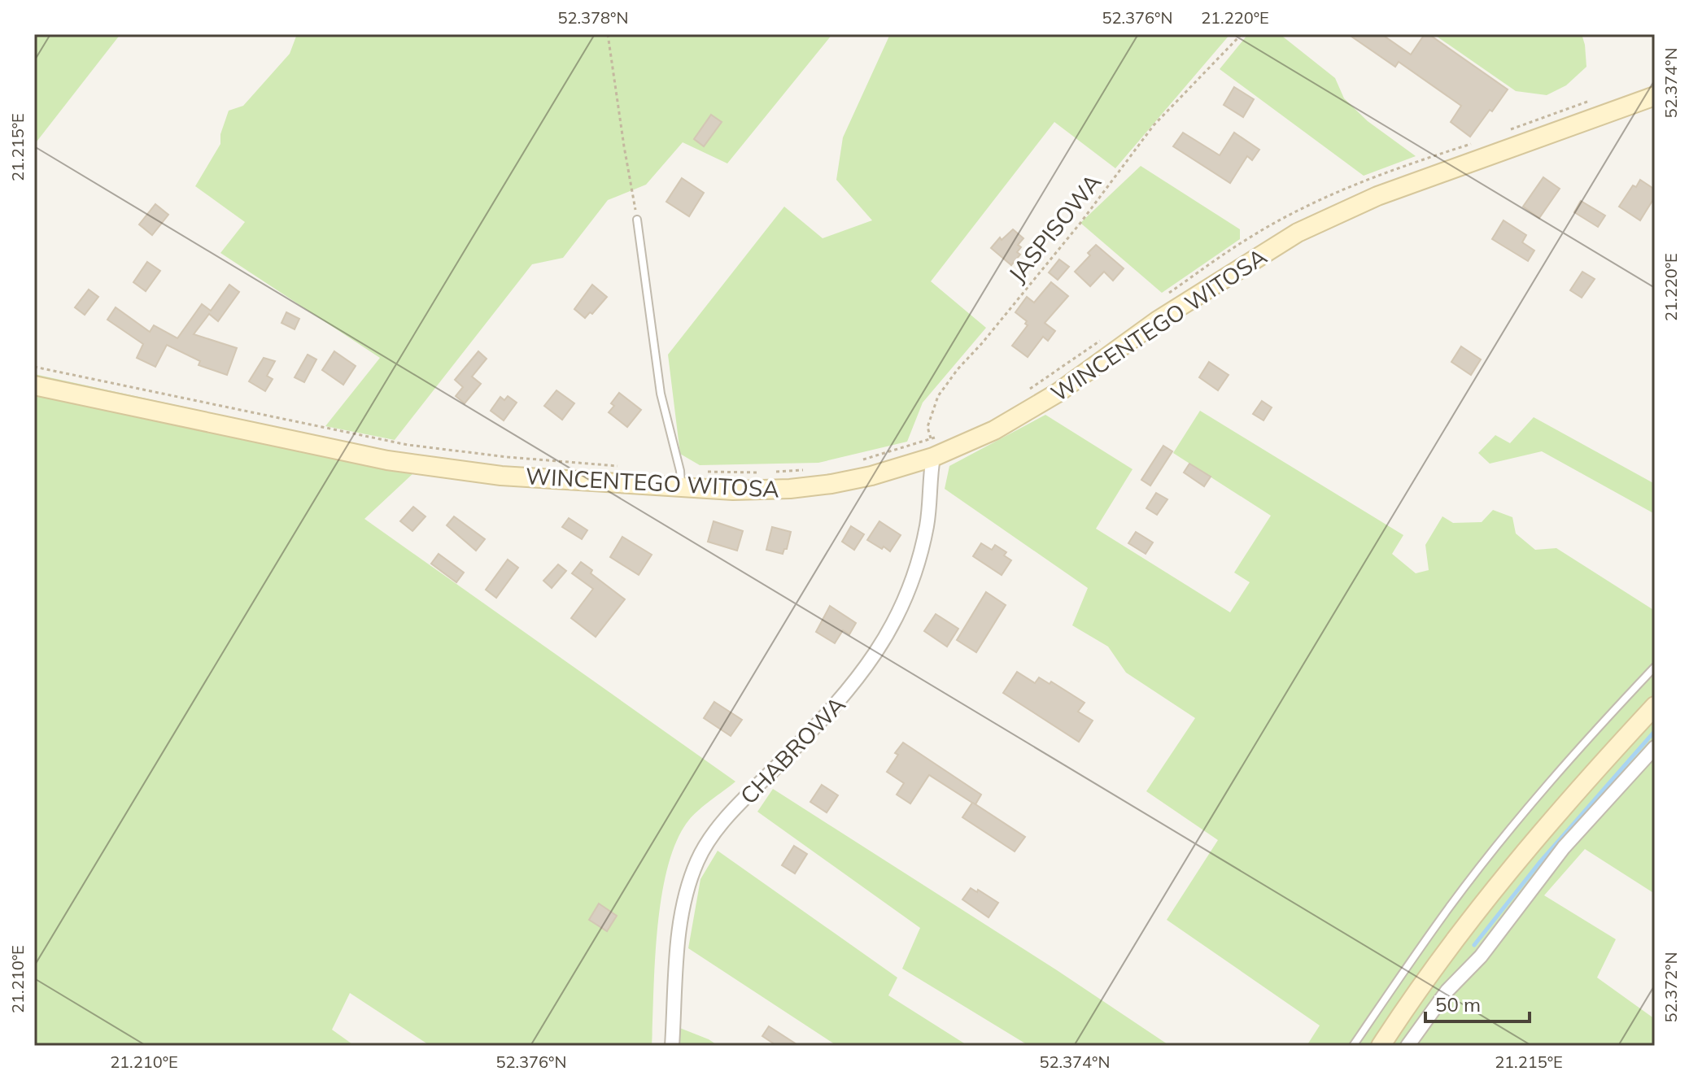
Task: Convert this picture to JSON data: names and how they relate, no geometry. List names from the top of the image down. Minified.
{"streets":{"main road":["WINCENTEGO WITOSA"],"street":["CHABROWA"],"path":["JASPISOWA"]},"crossings":[["JASPISOWA","WINCENTEGO WITOSA"],["JASPISOWA","CHABROWA"],["WINCENTEGO WITOSA","CHABROWA"]],"scale_bar":"50 m","coordinates":["52.378°N","52.376°N","21.220°E","52.374°N","21.215°E","21.210°E","52.372°N"]}
